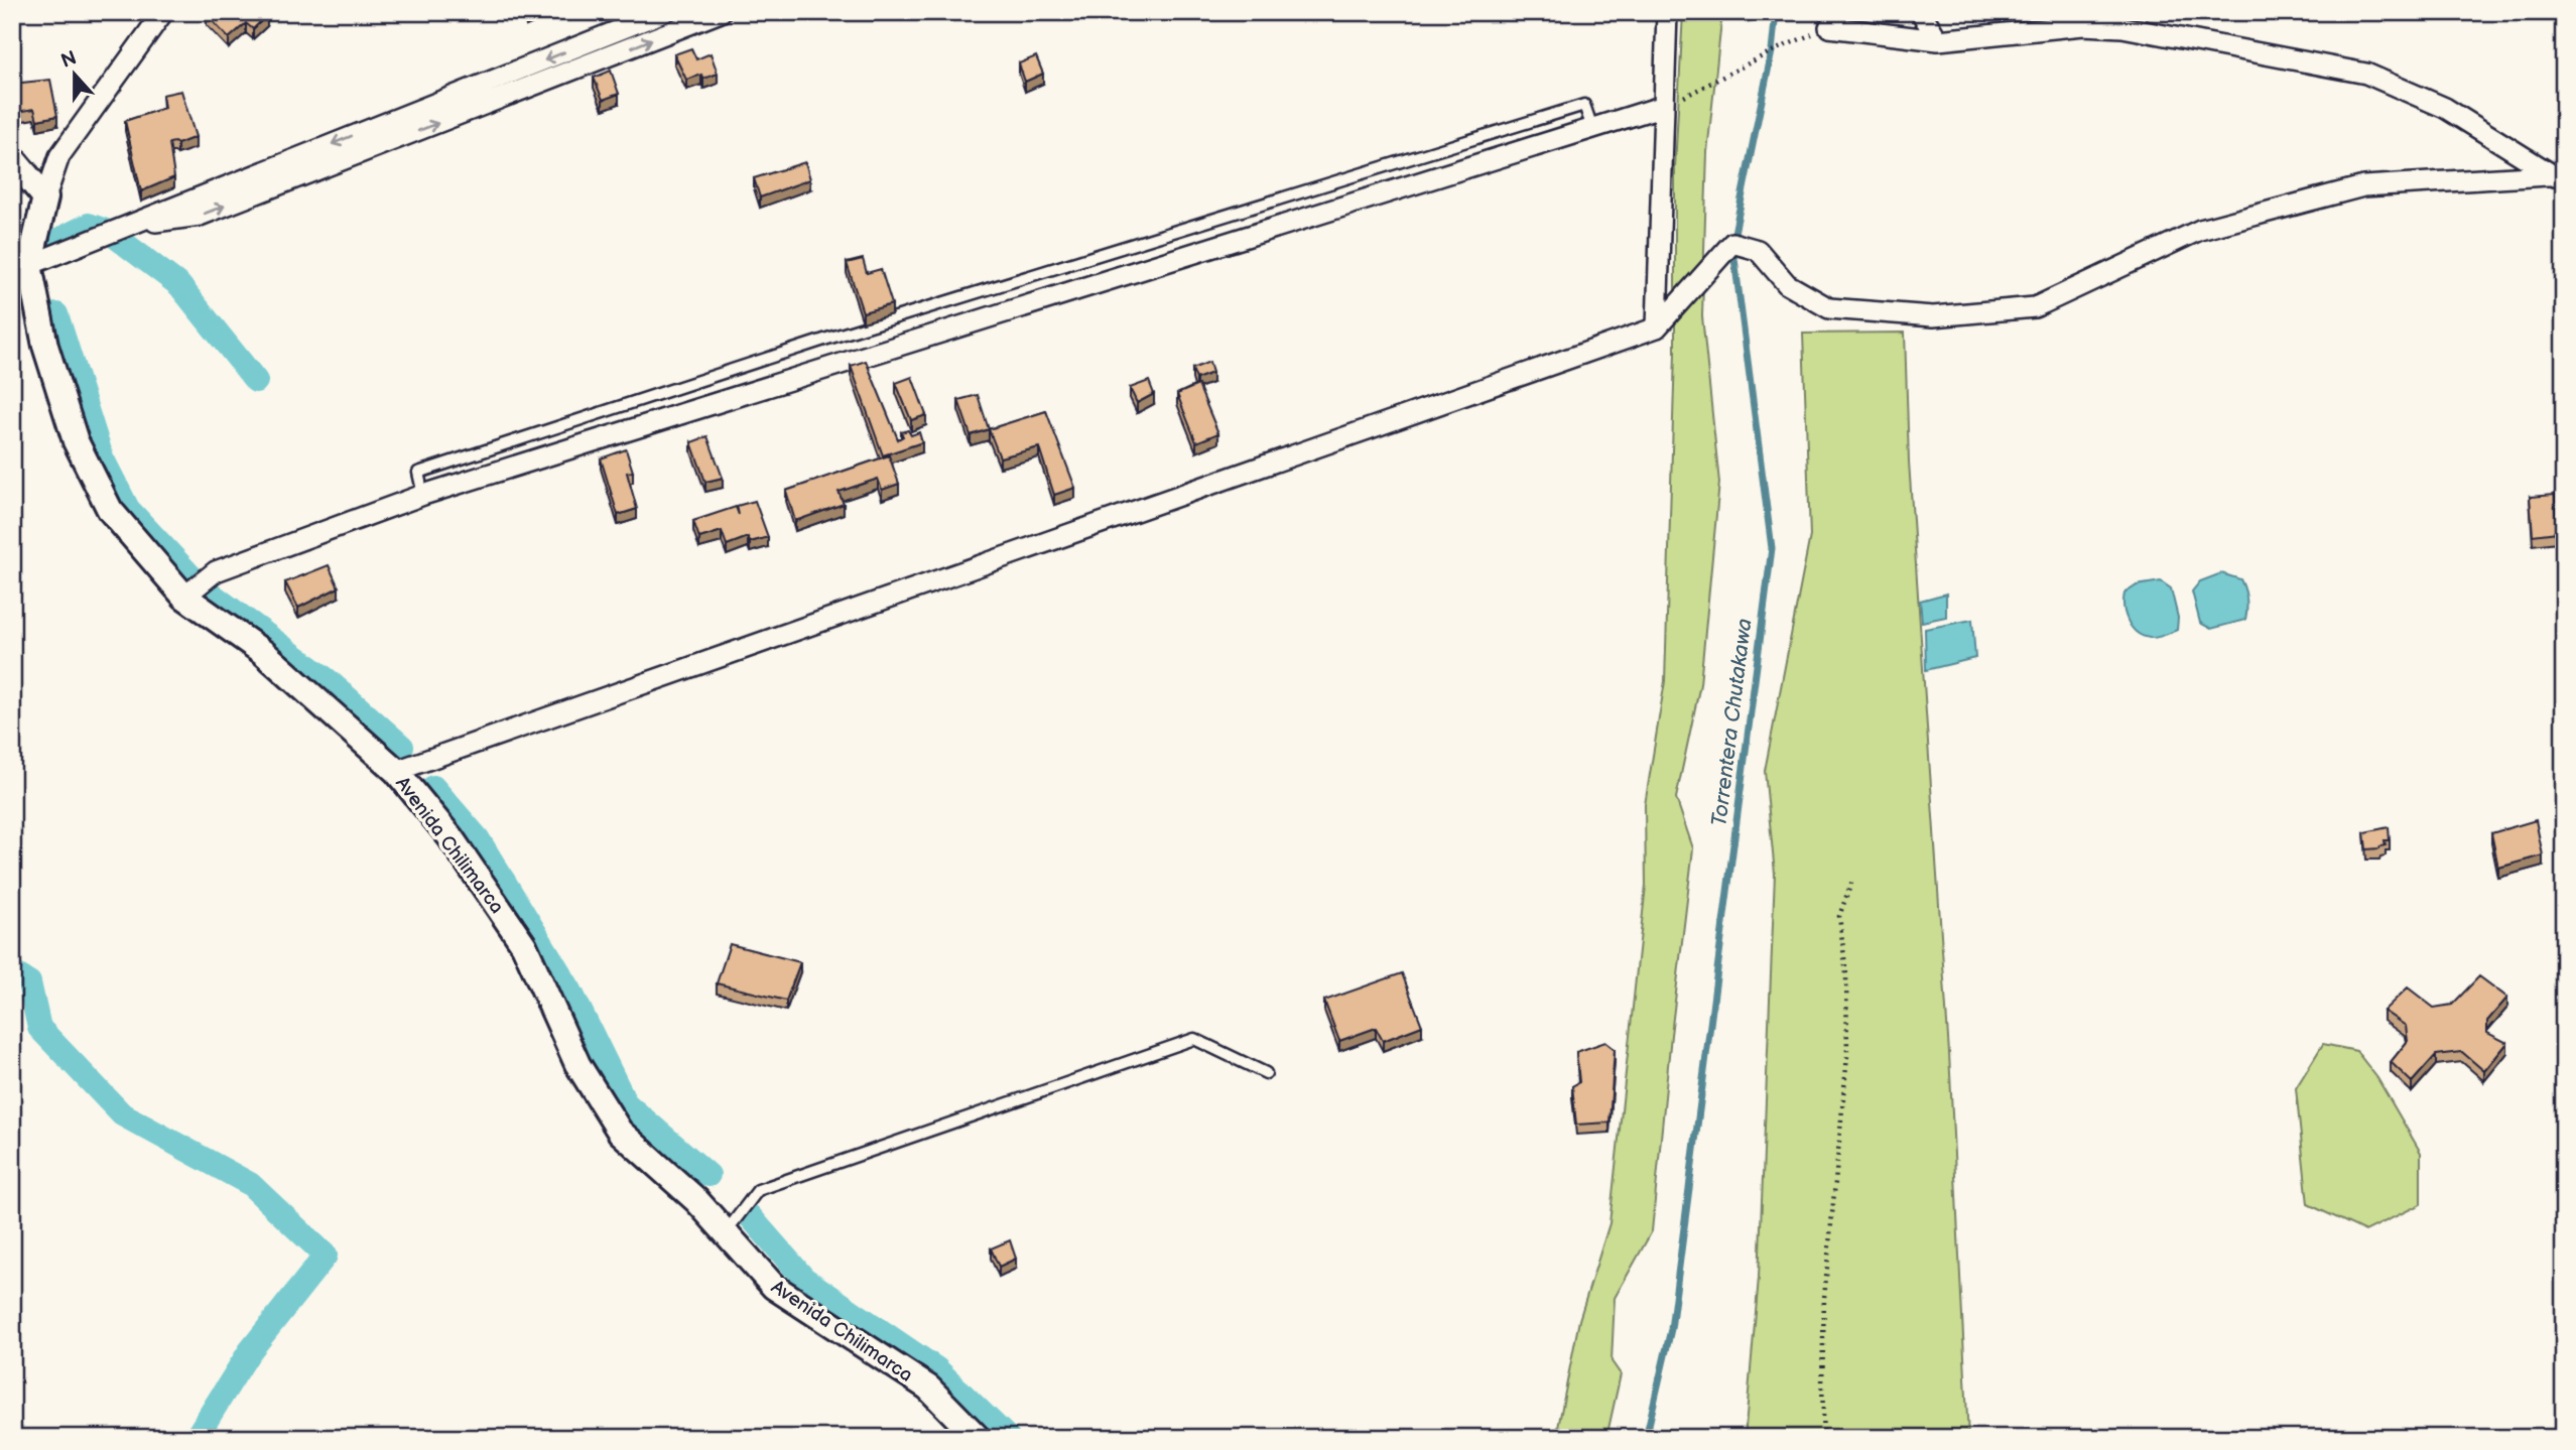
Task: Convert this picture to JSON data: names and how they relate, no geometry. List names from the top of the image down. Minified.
{"streets":{"street":["Avenida Chilimarca"]},"water":["Torrentera Chutakawa"],"north":"top"}
